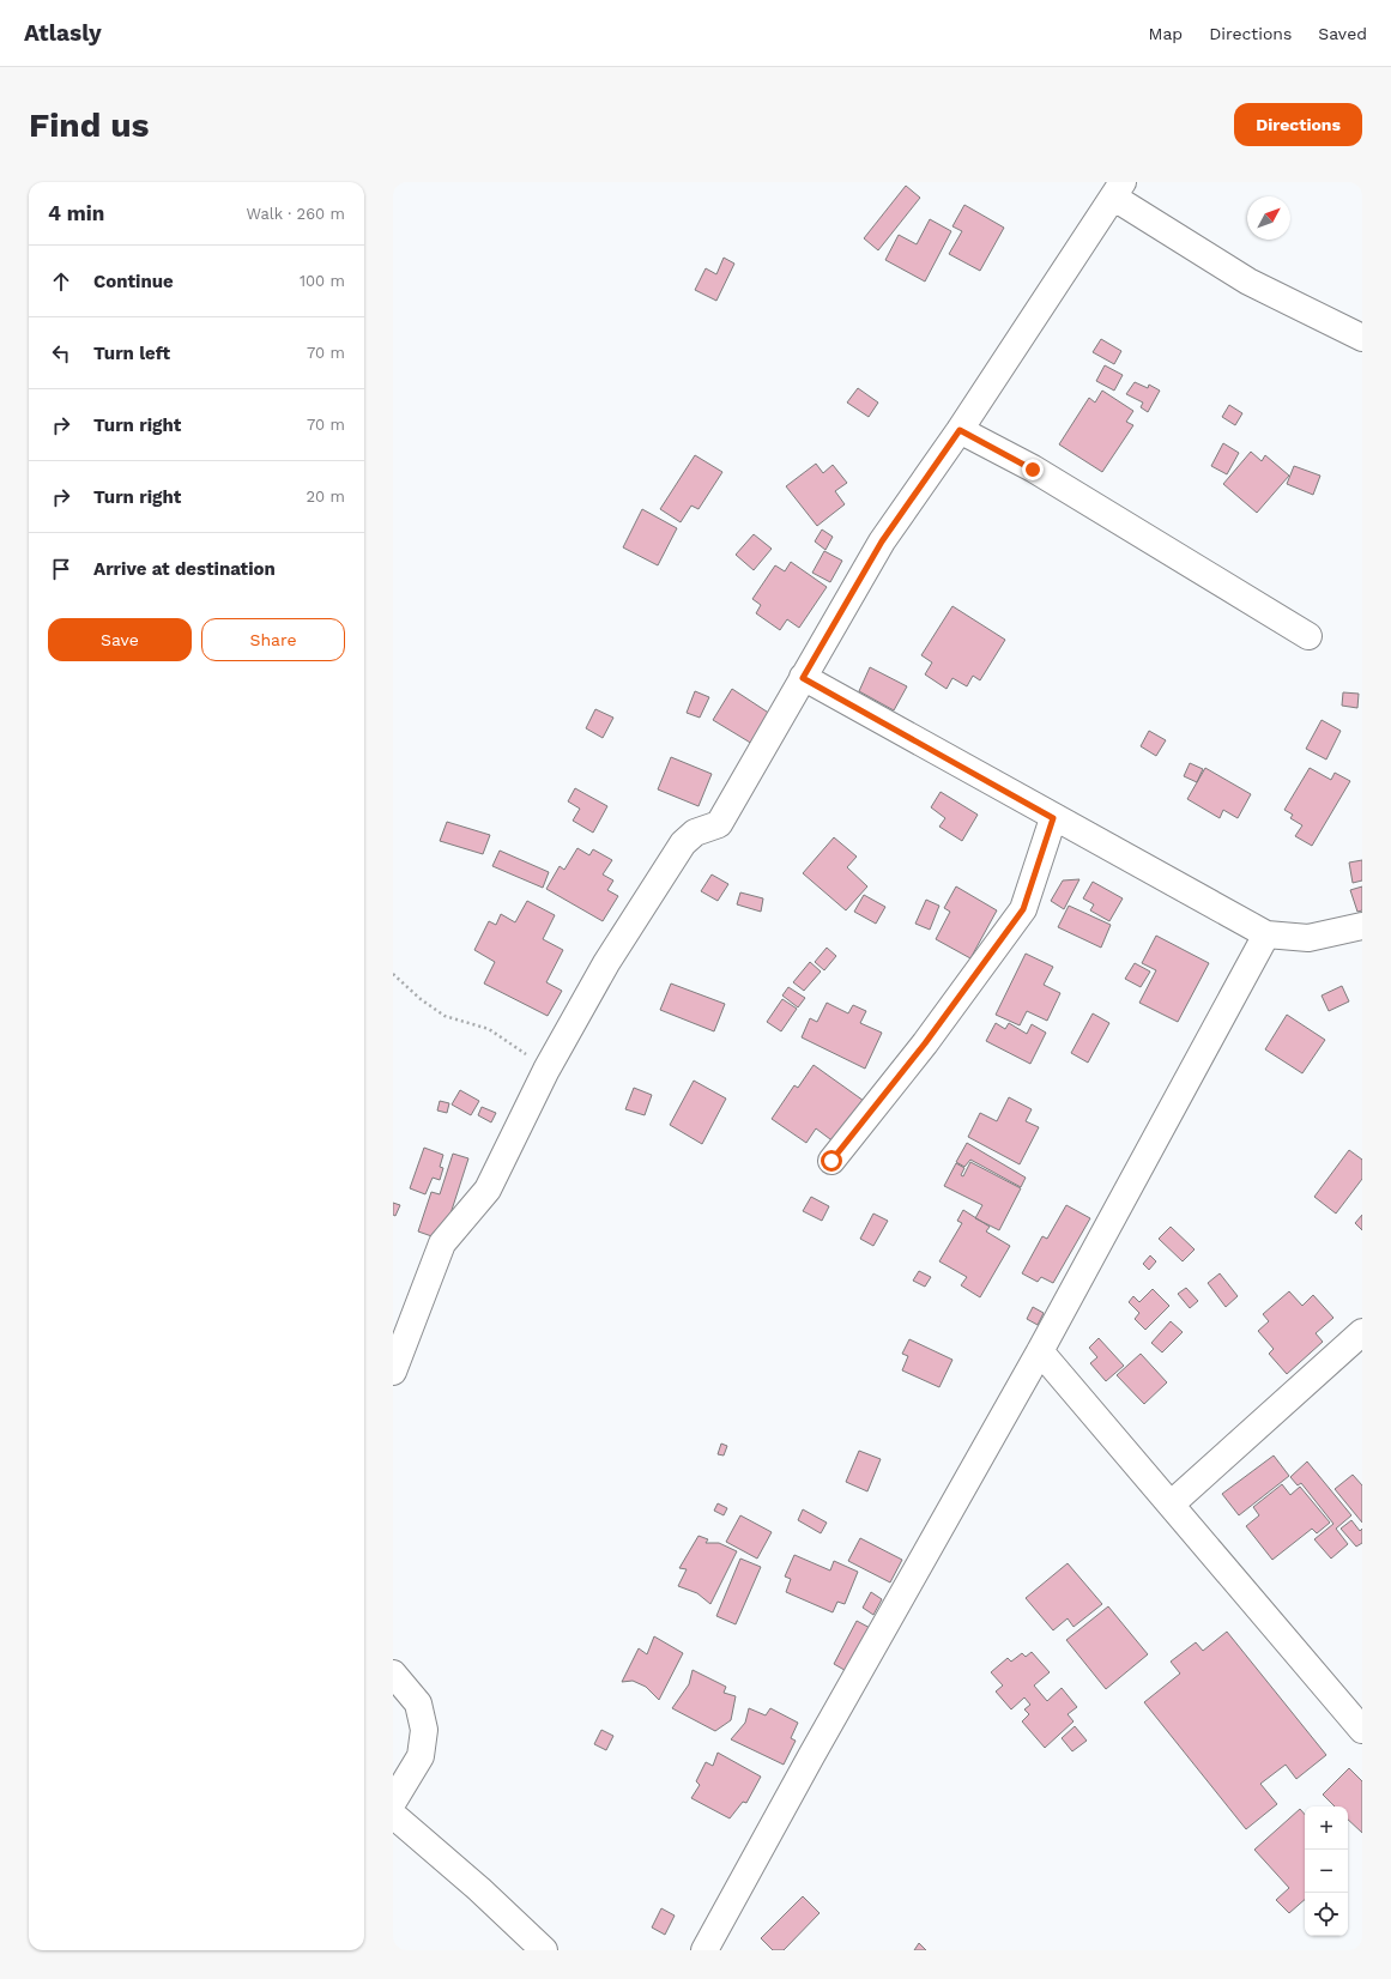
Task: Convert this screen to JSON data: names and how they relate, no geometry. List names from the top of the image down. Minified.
{"north":"top right","page":{"header":"Atlasly","nav":["Map","Directions","Saved"],"buttons":["Directions",["Save","Share"]],"title":"Find us","heading":["4 min","Walk · 260 m"],"list":[["Continue","100 m"],["Turn left","70 m"],["Turn right","70 m"],["Turn right","20 m"],"Arrive at destination"],"map_buttons":["+","−"]}}
